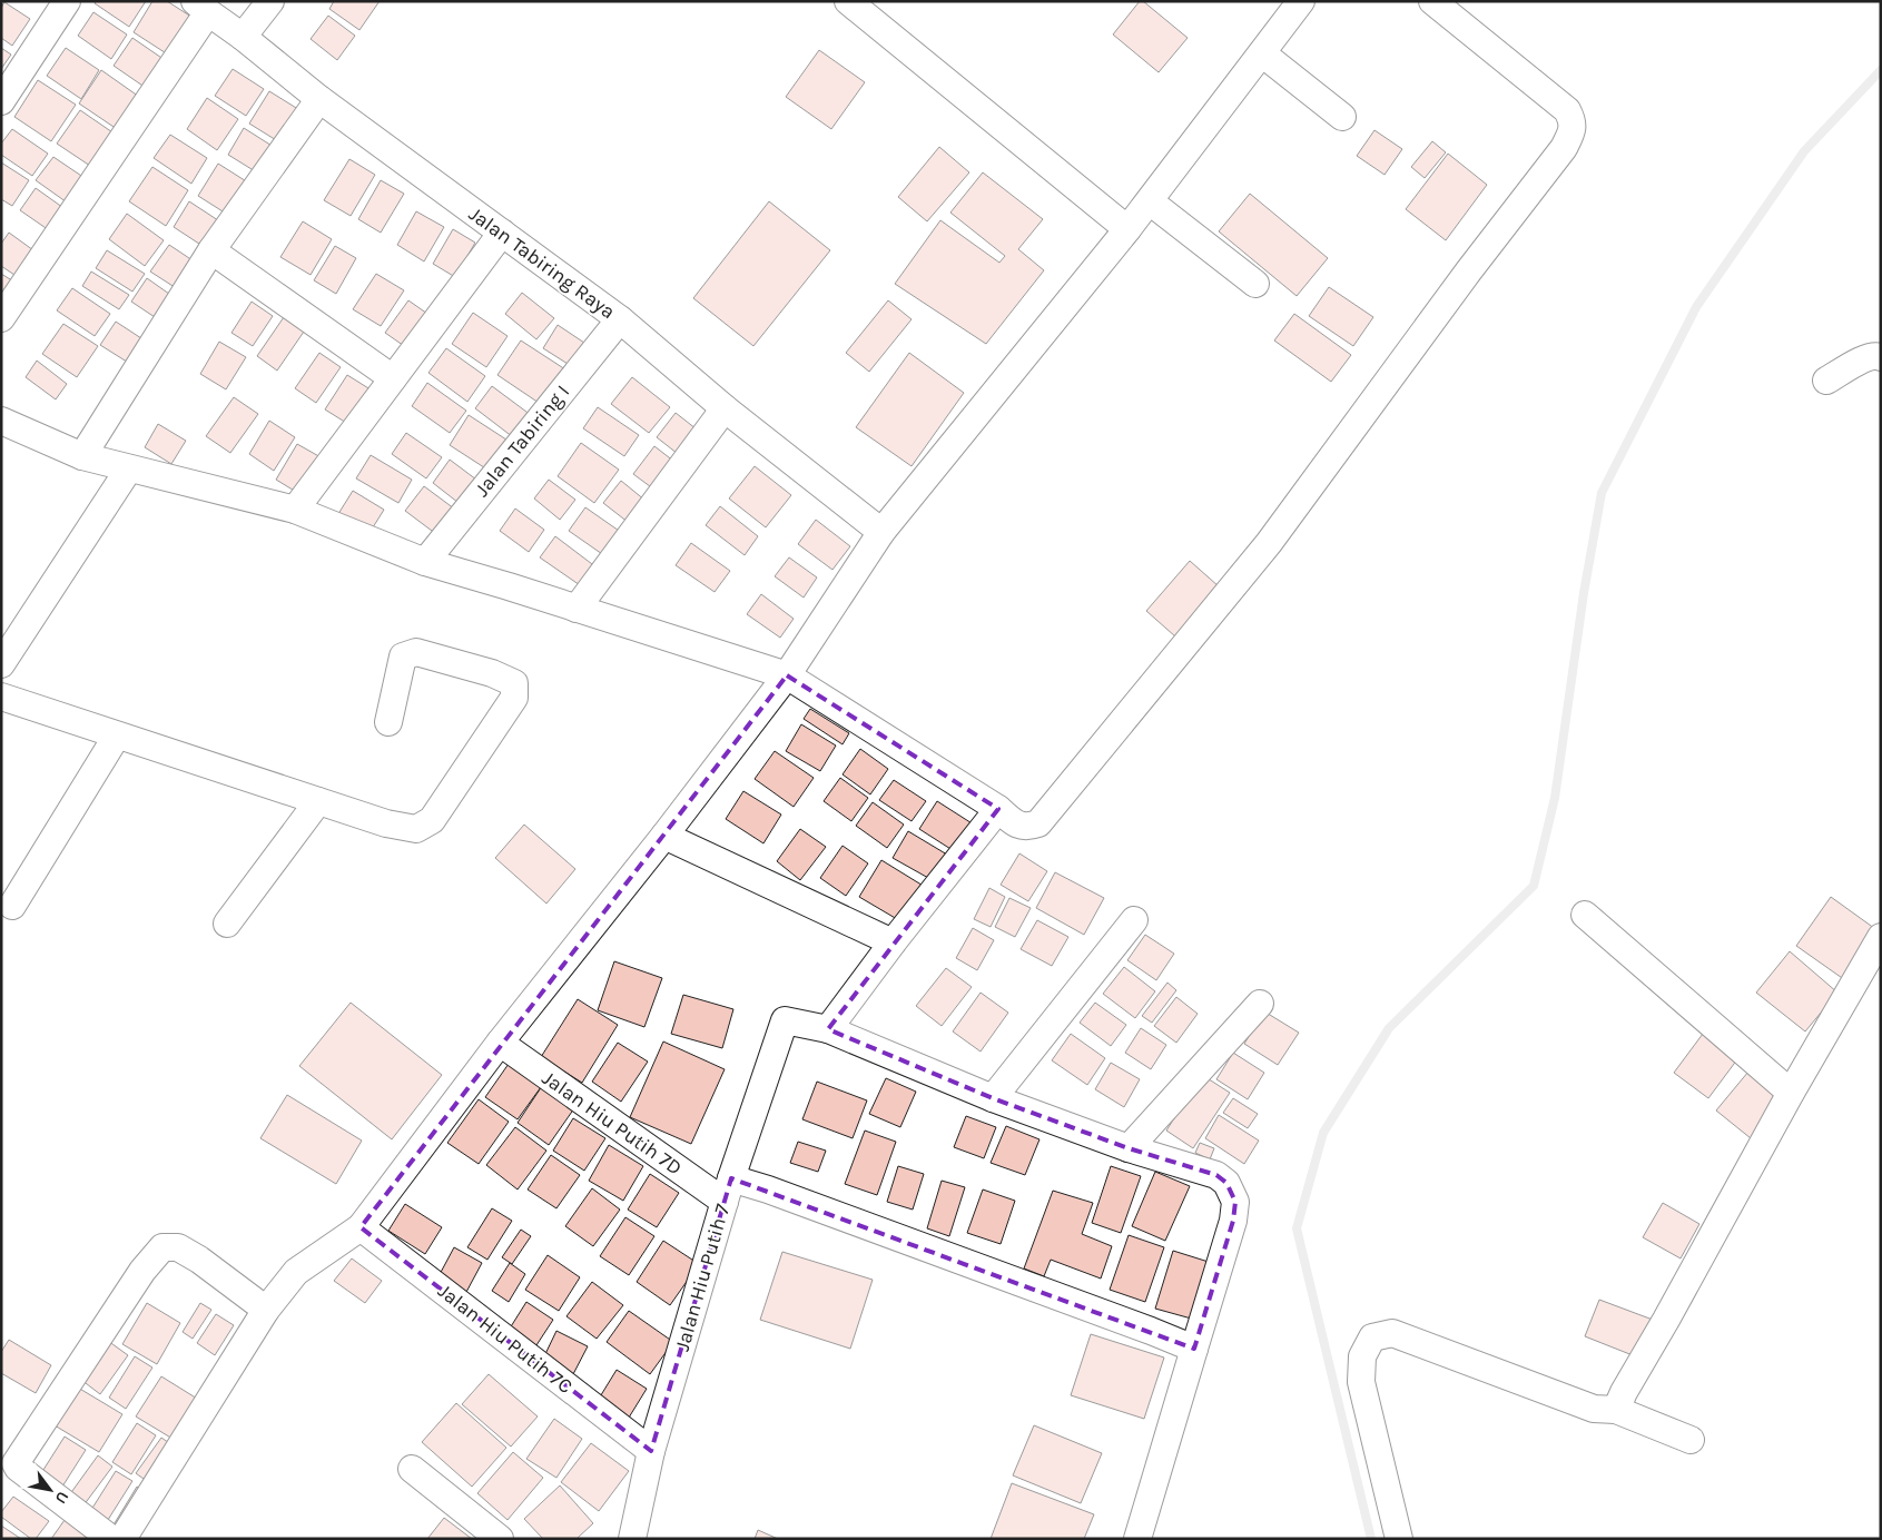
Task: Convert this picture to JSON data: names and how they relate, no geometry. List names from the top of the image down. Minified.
{"streets":{"street":["Jalan Tabiring Raya","Jalan Tabiring I","Jalan Hiu Putih 7D","Jalan Hiu Putih 7","Jalan Hiu Putih 7C"]},"crossings":[["Jalan Tabiring Raya","Jalan Tabiring I"],["Jalan Hiu Putih 7D","Jalan Hiu Putih 7"],["Jalan Hiu Putih 7","Jalan Hiu Putih 7C"]],"north":"bottom right"}
